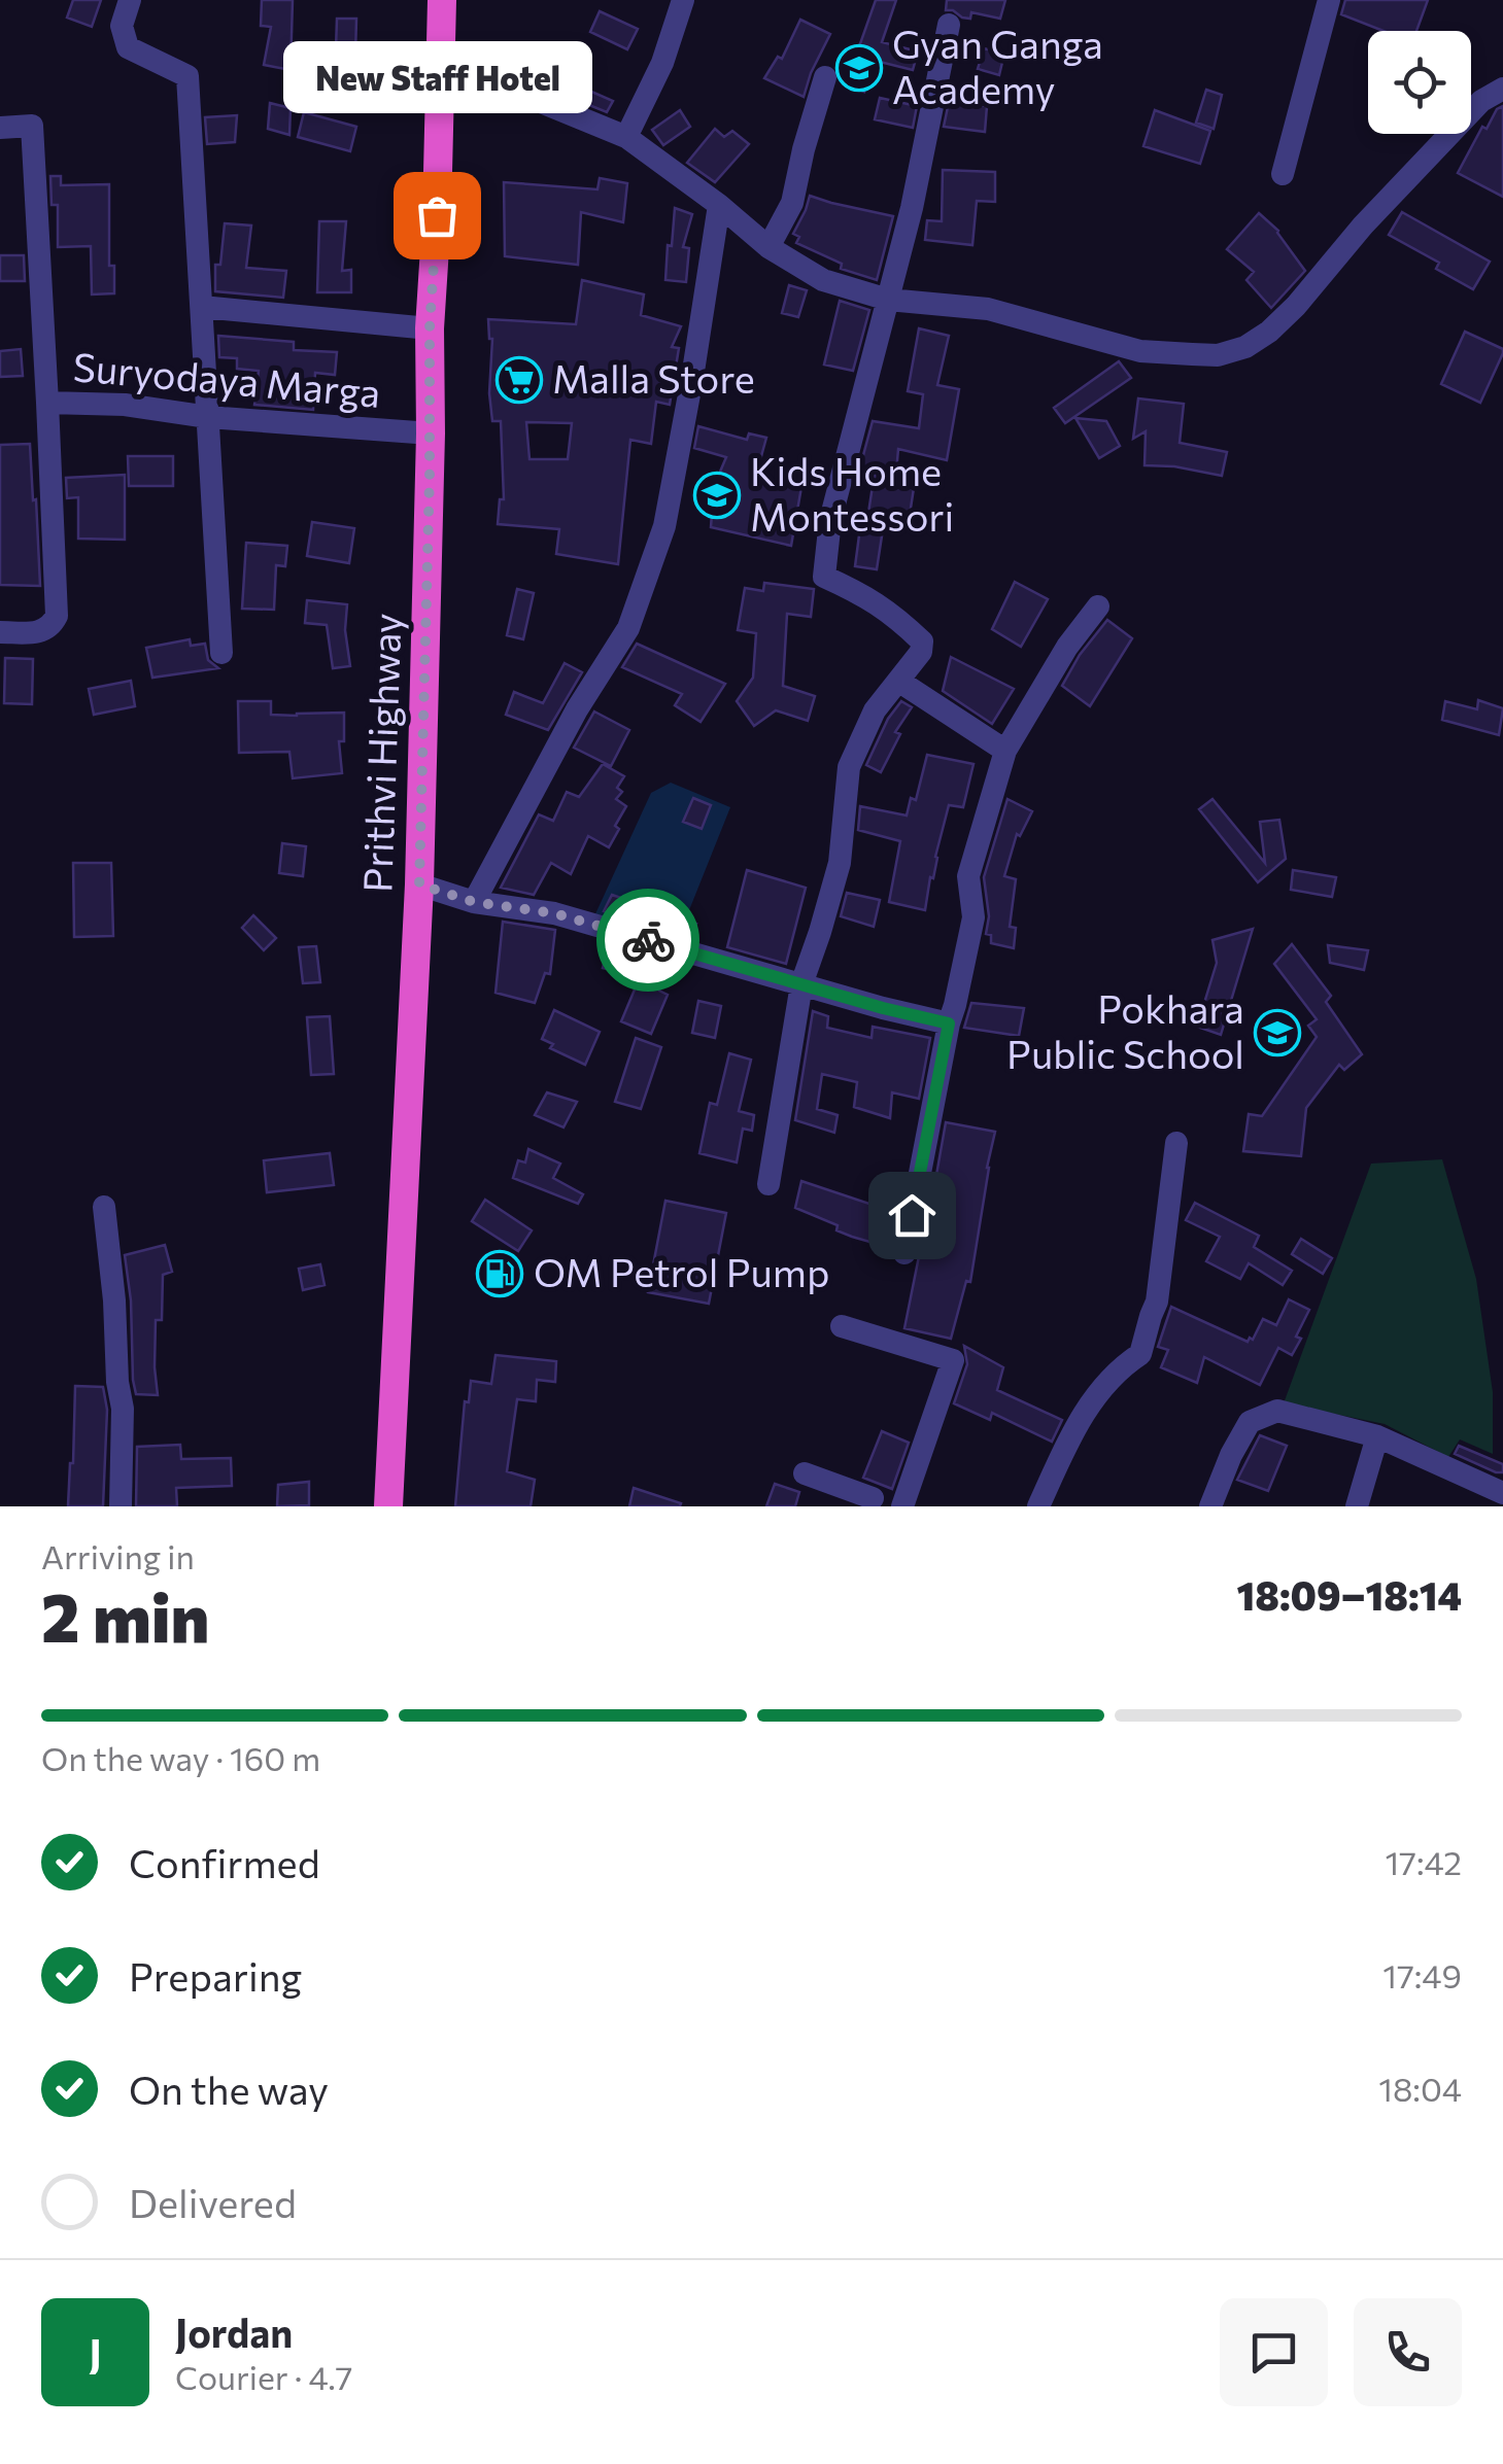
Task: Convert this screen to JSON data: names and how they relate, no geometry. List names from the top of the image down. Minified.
{"streets":{"highway":["Prithvi Highway"],"street":["Suryodaya Marga"]},"crossings":[["Suryodaya Marga","Prithvi Highway"]],"places":{"school or university":["Gyan Ganga Academy","Kids Home Montessori","Pokhara Public School"],"other":["New Staff Hotel"],"supermarket":["Malla Store"],"fuel station":["OM Petrol Pump"]},"page":{"bubble":"New Staff Hotel","heading":["2 min","Arriving in","18:09–18:14"],"panel":["Jordan","Courier · 4.7"],"bar":"On the way · 160 m","list":[["Confirmed","17:42"],["Preparing","17:49"],["On the way","18:04"],"Delivered"],"round":"J"}}
